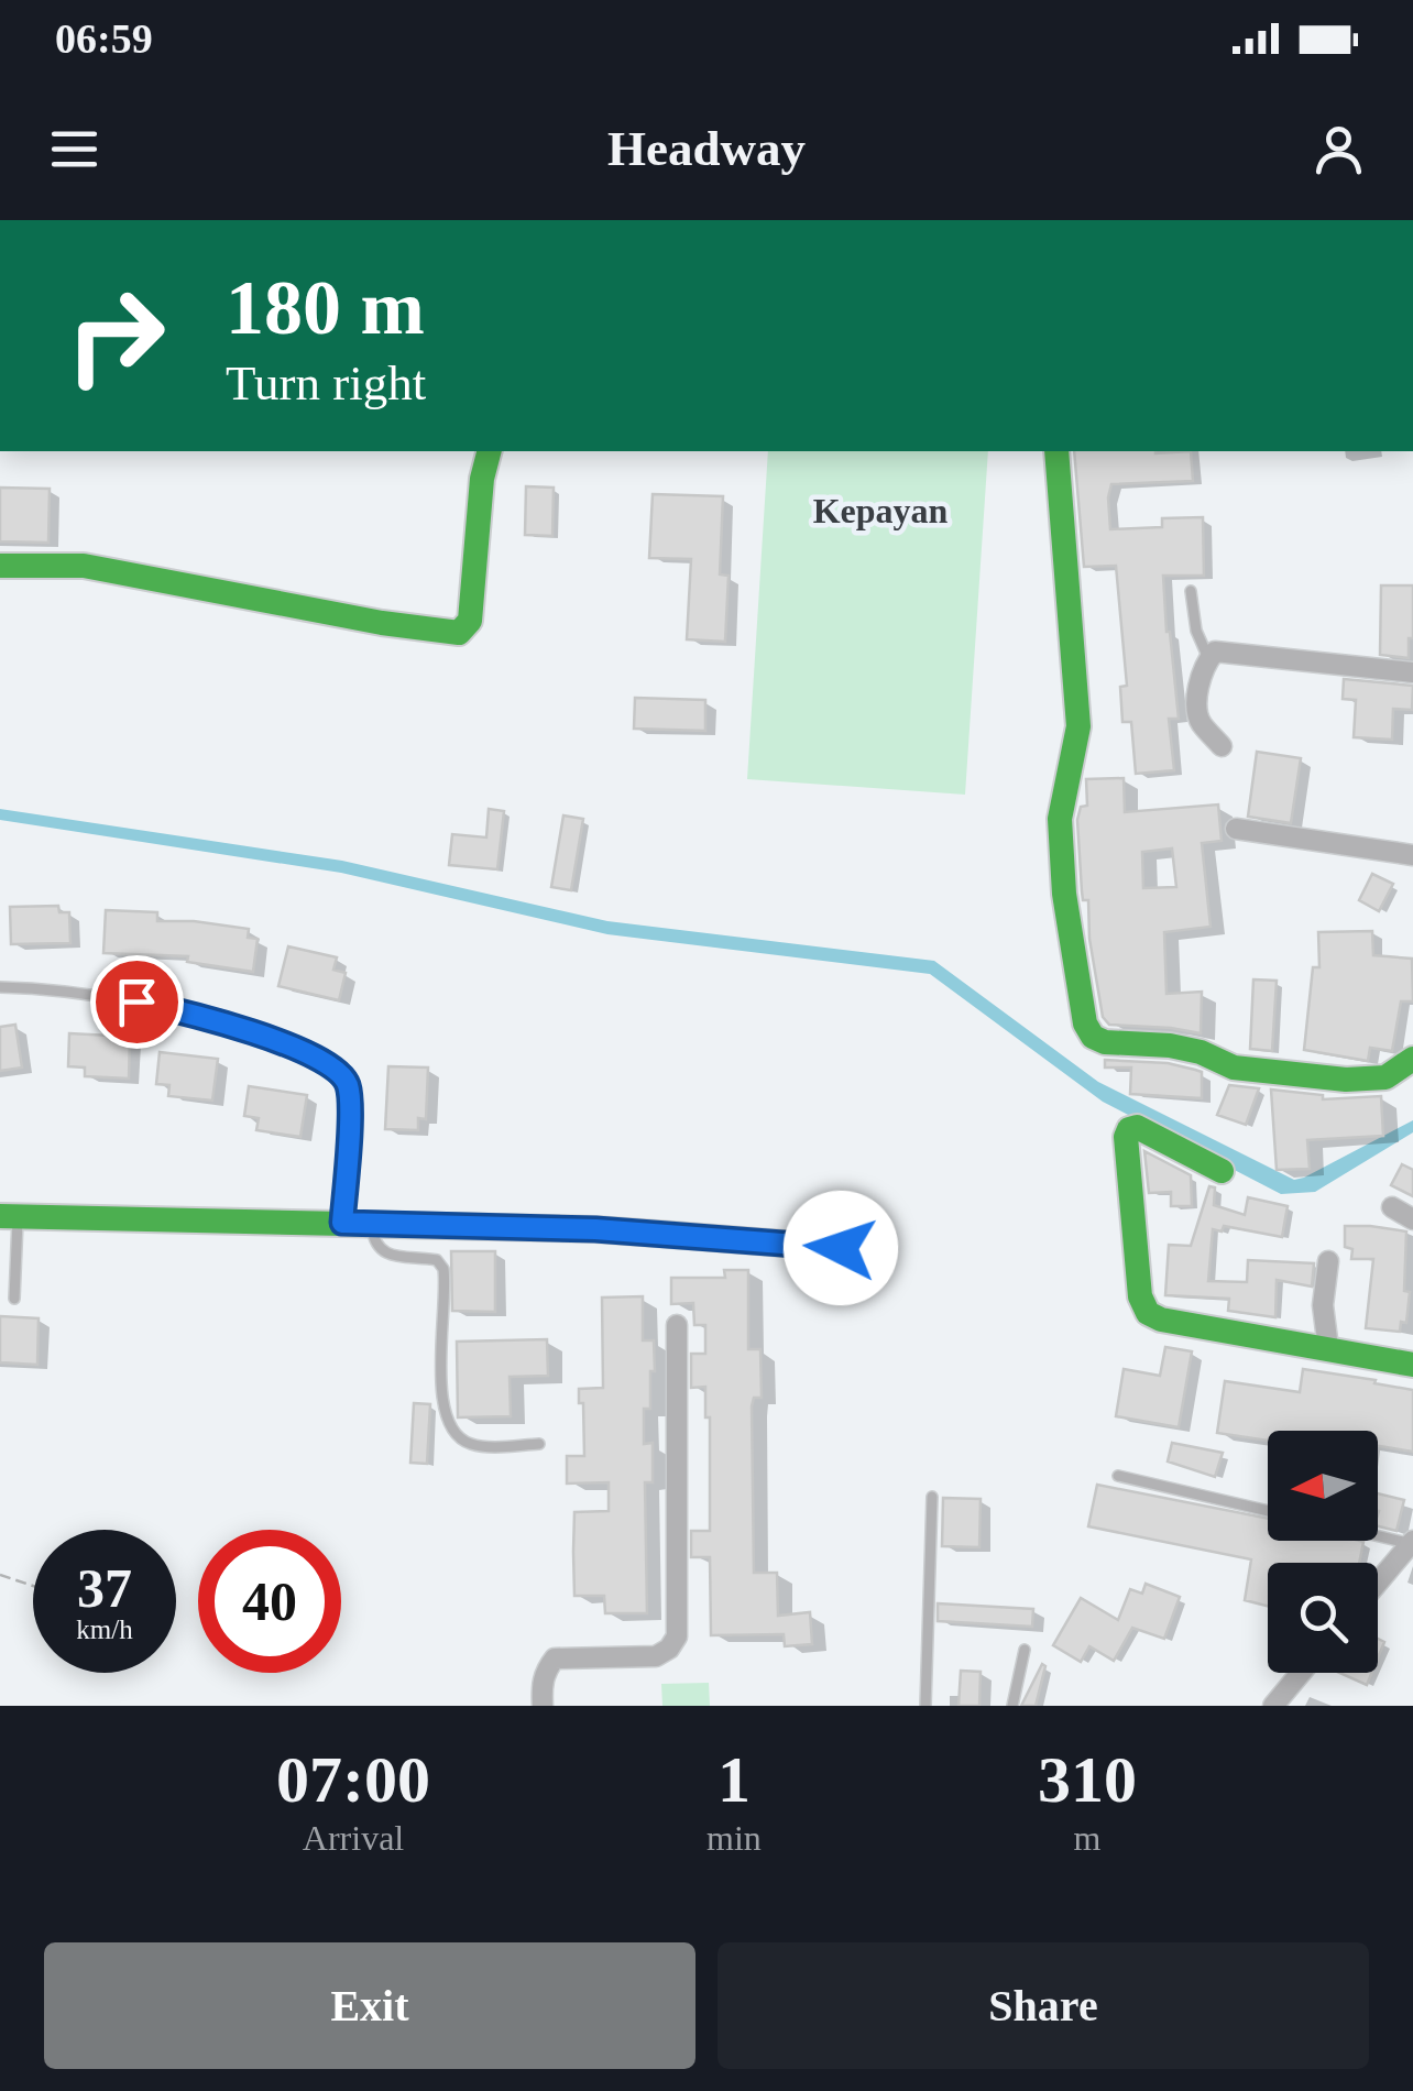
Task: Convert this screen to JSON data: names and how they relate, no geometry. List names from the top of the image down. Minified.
{"districts":["Kepayan"],"north":"left","page":{"status":"06:59","header":"Headway","turn":["180 m","Turn right"],"speed":"37 km/h","limit":"40","eta":["07:00","Arrival","1","min","310","m"],"buttons":["Exit","Share"]}}
